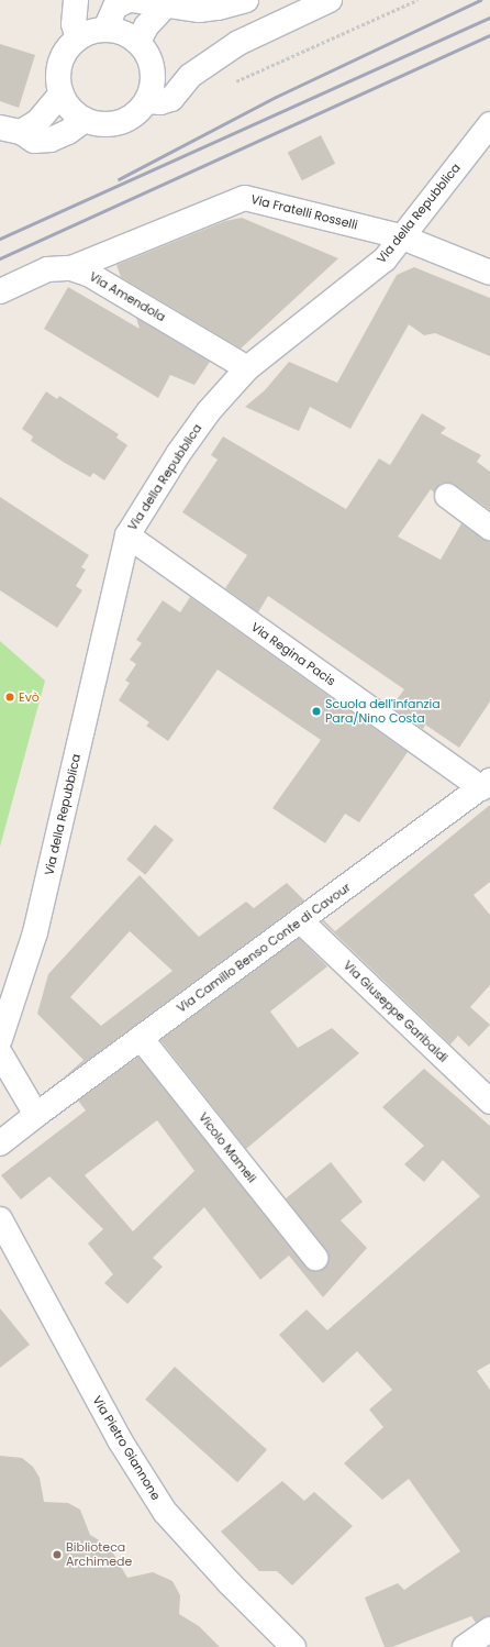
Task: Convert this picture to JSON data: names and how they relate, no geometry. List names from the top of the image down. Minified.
{"streets":{"street":["Via Fratelli Rosselli","Via della Repubblica","Via Amendola","Via Regina Pacis","Via Camillo Benso Conte di Cavour","Via Giuseppe Garibaldi","Vicolo Mameli","Via Pietro Giannone"]},"crossings":[["Via Fratelli Rosselli","Via della Repubblica"],["Via Fratelli Rosselli","Via Amendola"],["Via della Repubblica","Via Amendola"],["Via della Repubblica","Via Regina Pacis"],["Via Regina Pacis","Via Camillo Benso Conte di Cavour"],["Via Camillo Benso Conte di Cavour","Via Giuseppe Garibaldi"],["Via Camillo Benso Conte di Cavour","Vicolo Mameli"]],"places":["Evò","Scuola dell'infanzia Para/Nino Costa","Biblioteca Archimede"]}
